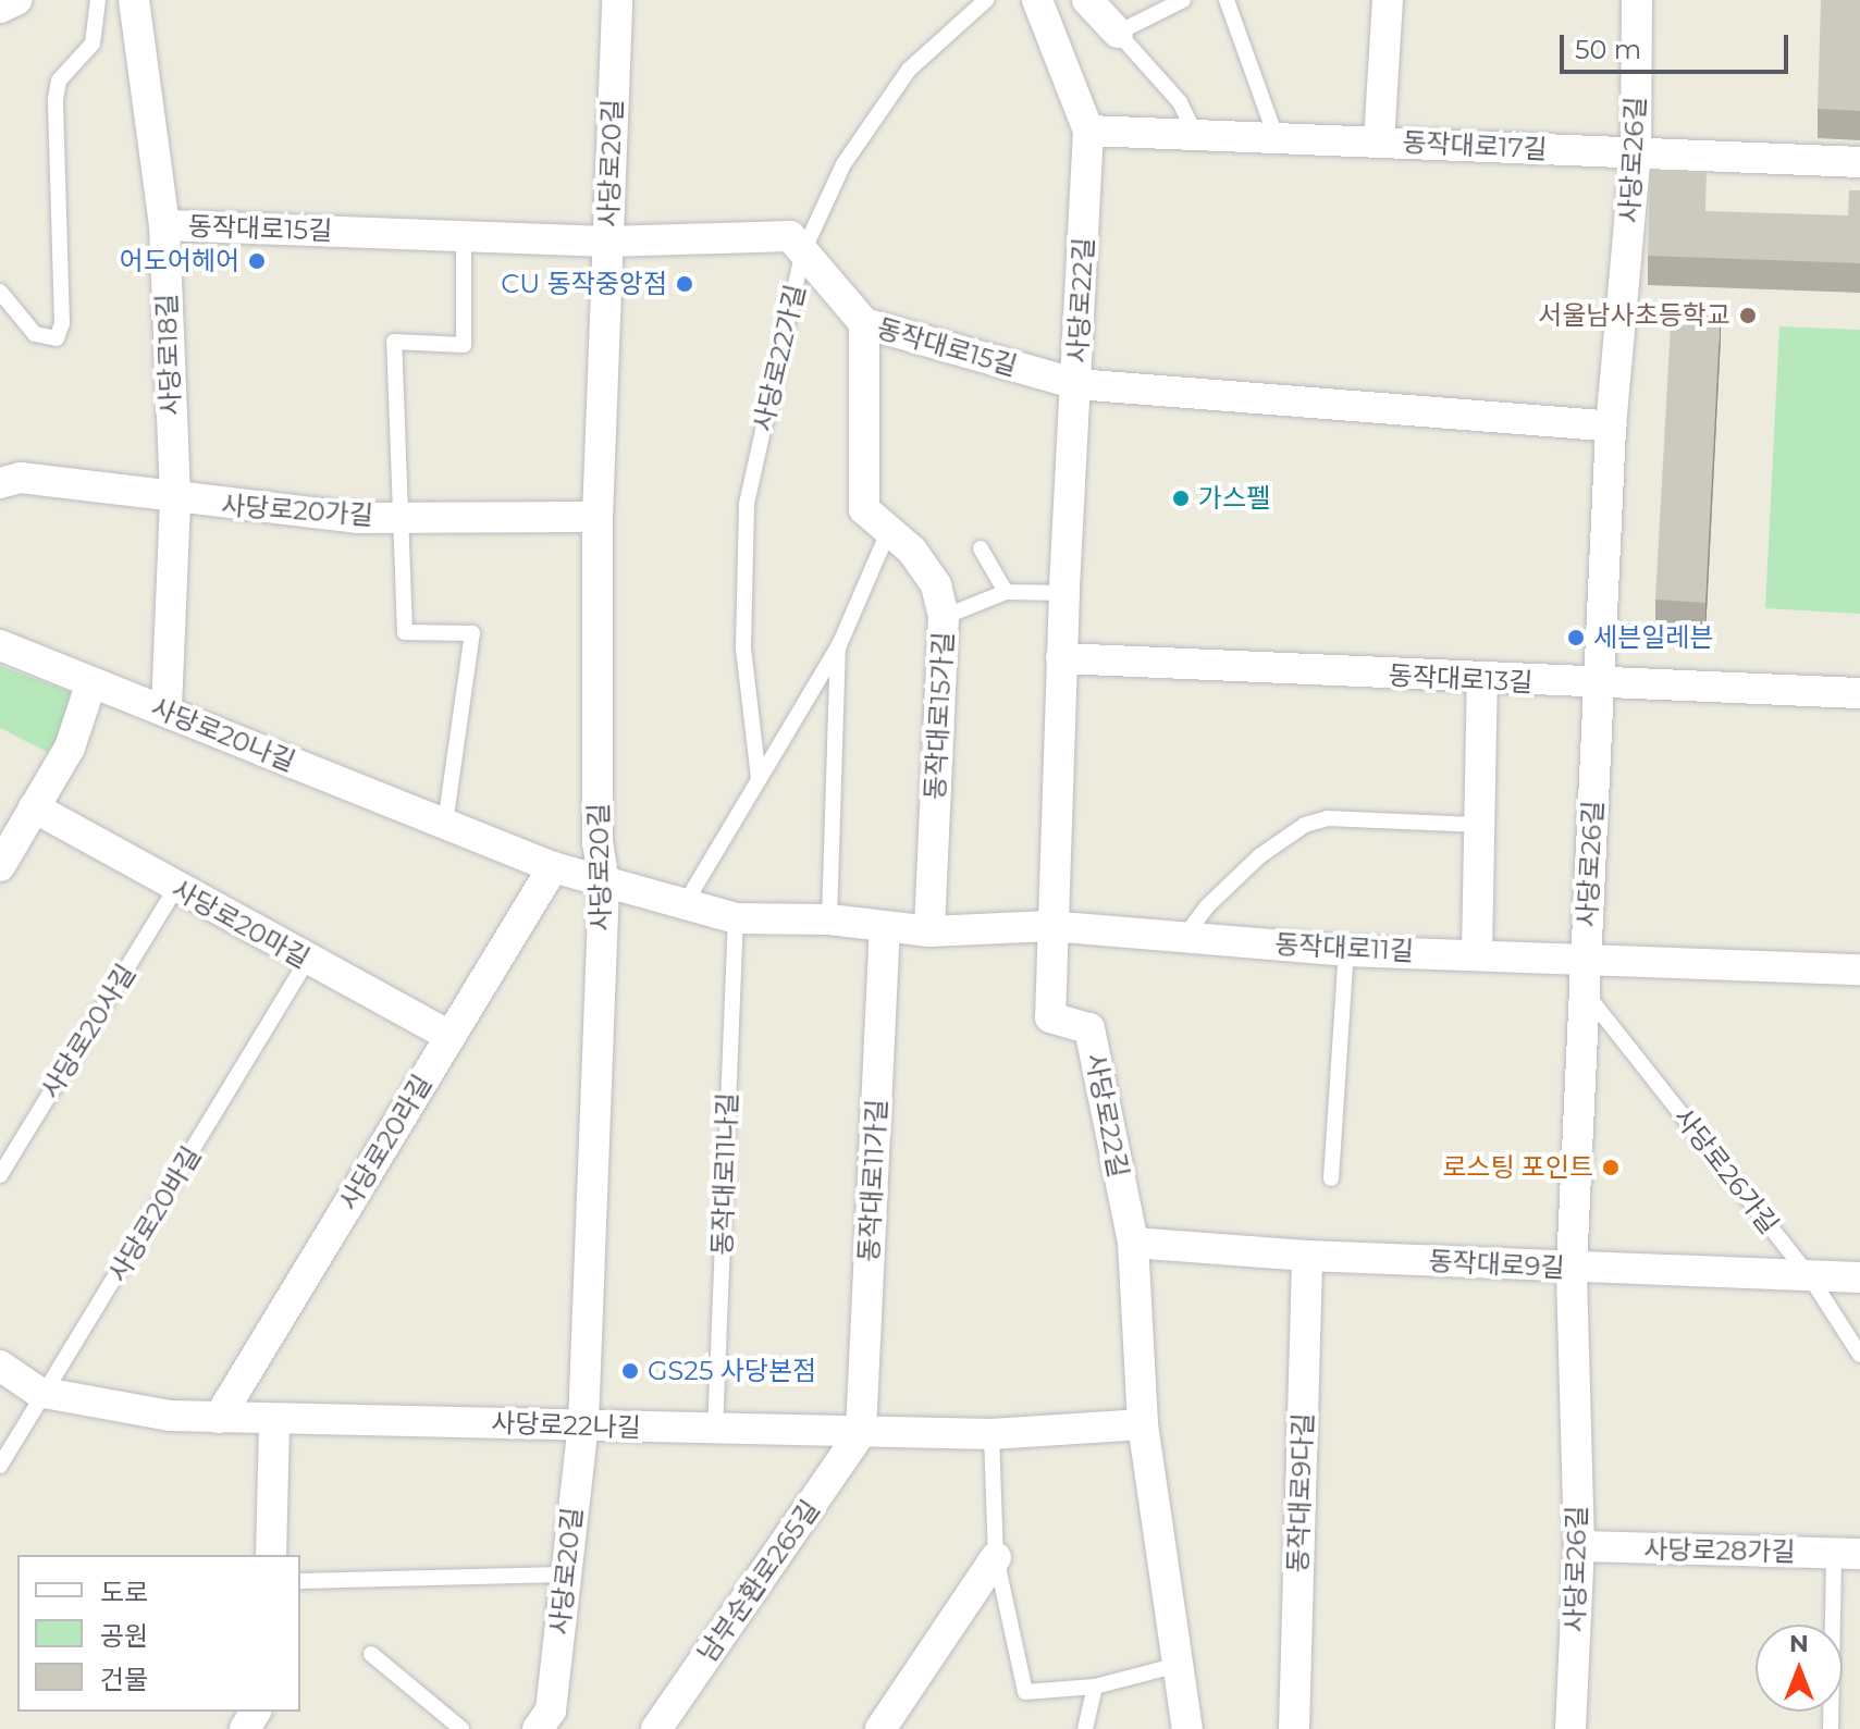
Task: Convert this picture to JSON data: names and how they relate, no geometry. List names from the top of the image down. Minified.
{"streets":{"street":["동작대로17길","사당로26길","사당로20길","동작대로15길","사당로22길","사당로18길","사당로20가길","동작대로13길","동작대로15가길","사당로20나길","사당로20마길","동작대로11길","사당로20라길","동작대로11가길","동작대로9길","사당로22나길","동작대로9다길","사당로28가길","남부순환로265길"],"lane":["사당로22가길","사당로20사길","사당로26가길","동작대로11나길","사당로20바길"]},"crossings":[["동작대로17길","사당로26길"],["동작대로17길","사당로22길"],["사당로26길","동작대로15길"],["사당로26길","동작대로13길"],["사당로26길","동작대로11길"],["사당로26길","사당로26가길"],["사당로26길","동작대로9길"],["사당로26길","사당로28가길"],["사당로20길","동작대로15길"],["사당로20길","사당로20가길"],["사당로20길","사당로20나길"],["사당로20길","동작대로11길"],["사당로20길","사당로22나길"],["동작대로15길","사당로22길"],["동작대로15길","사당로18길"],["동작대로15길","사당로22가길"],["동작대로15길","동작대로15가길"],["사당로22길","동작대로13길"],["사당로22길","동작대로11길"],["사당로22길","동작대로9길"],["사당로22길","사당로22나길"],["사당로18길","사당로20가길"],["사당로18길","사당로20나길"],["동작대로15가길","동작대로11길"],["사당로20나길","동작대로11길"],["사당로20나길","사당로20라길"],["사당로20마길","사당로20사길"],["사당로20마길","사당로20라길"],["사당로20마길","사당로20바길"],["동작대로11길","사당로26가길"],["동작대로11길","동작대로11나길"],["동작대로11길","동작대로11가길"],["사당로20라길","사당로22나길"],["사당로26가길","동작대로9길"],["동작대로11나길","사당로22나길"],["동작대로11가길","사당로22나길"],["동작대로11가길","남부순환로265길"],["사당로20바길","사당로22나길"],["동작대로9길","동작대로9다길"],["사당로22나길","남부순환로265길"]],"places":["어도어헤어","CU 동작중앙점","서울남사초등학교","가스펠","세븐일레븐","로스팅 포인트","GS25 사당본점"],"legend":["도로","공원","건물"],"scale_bar":"50 m","north":"top"}
